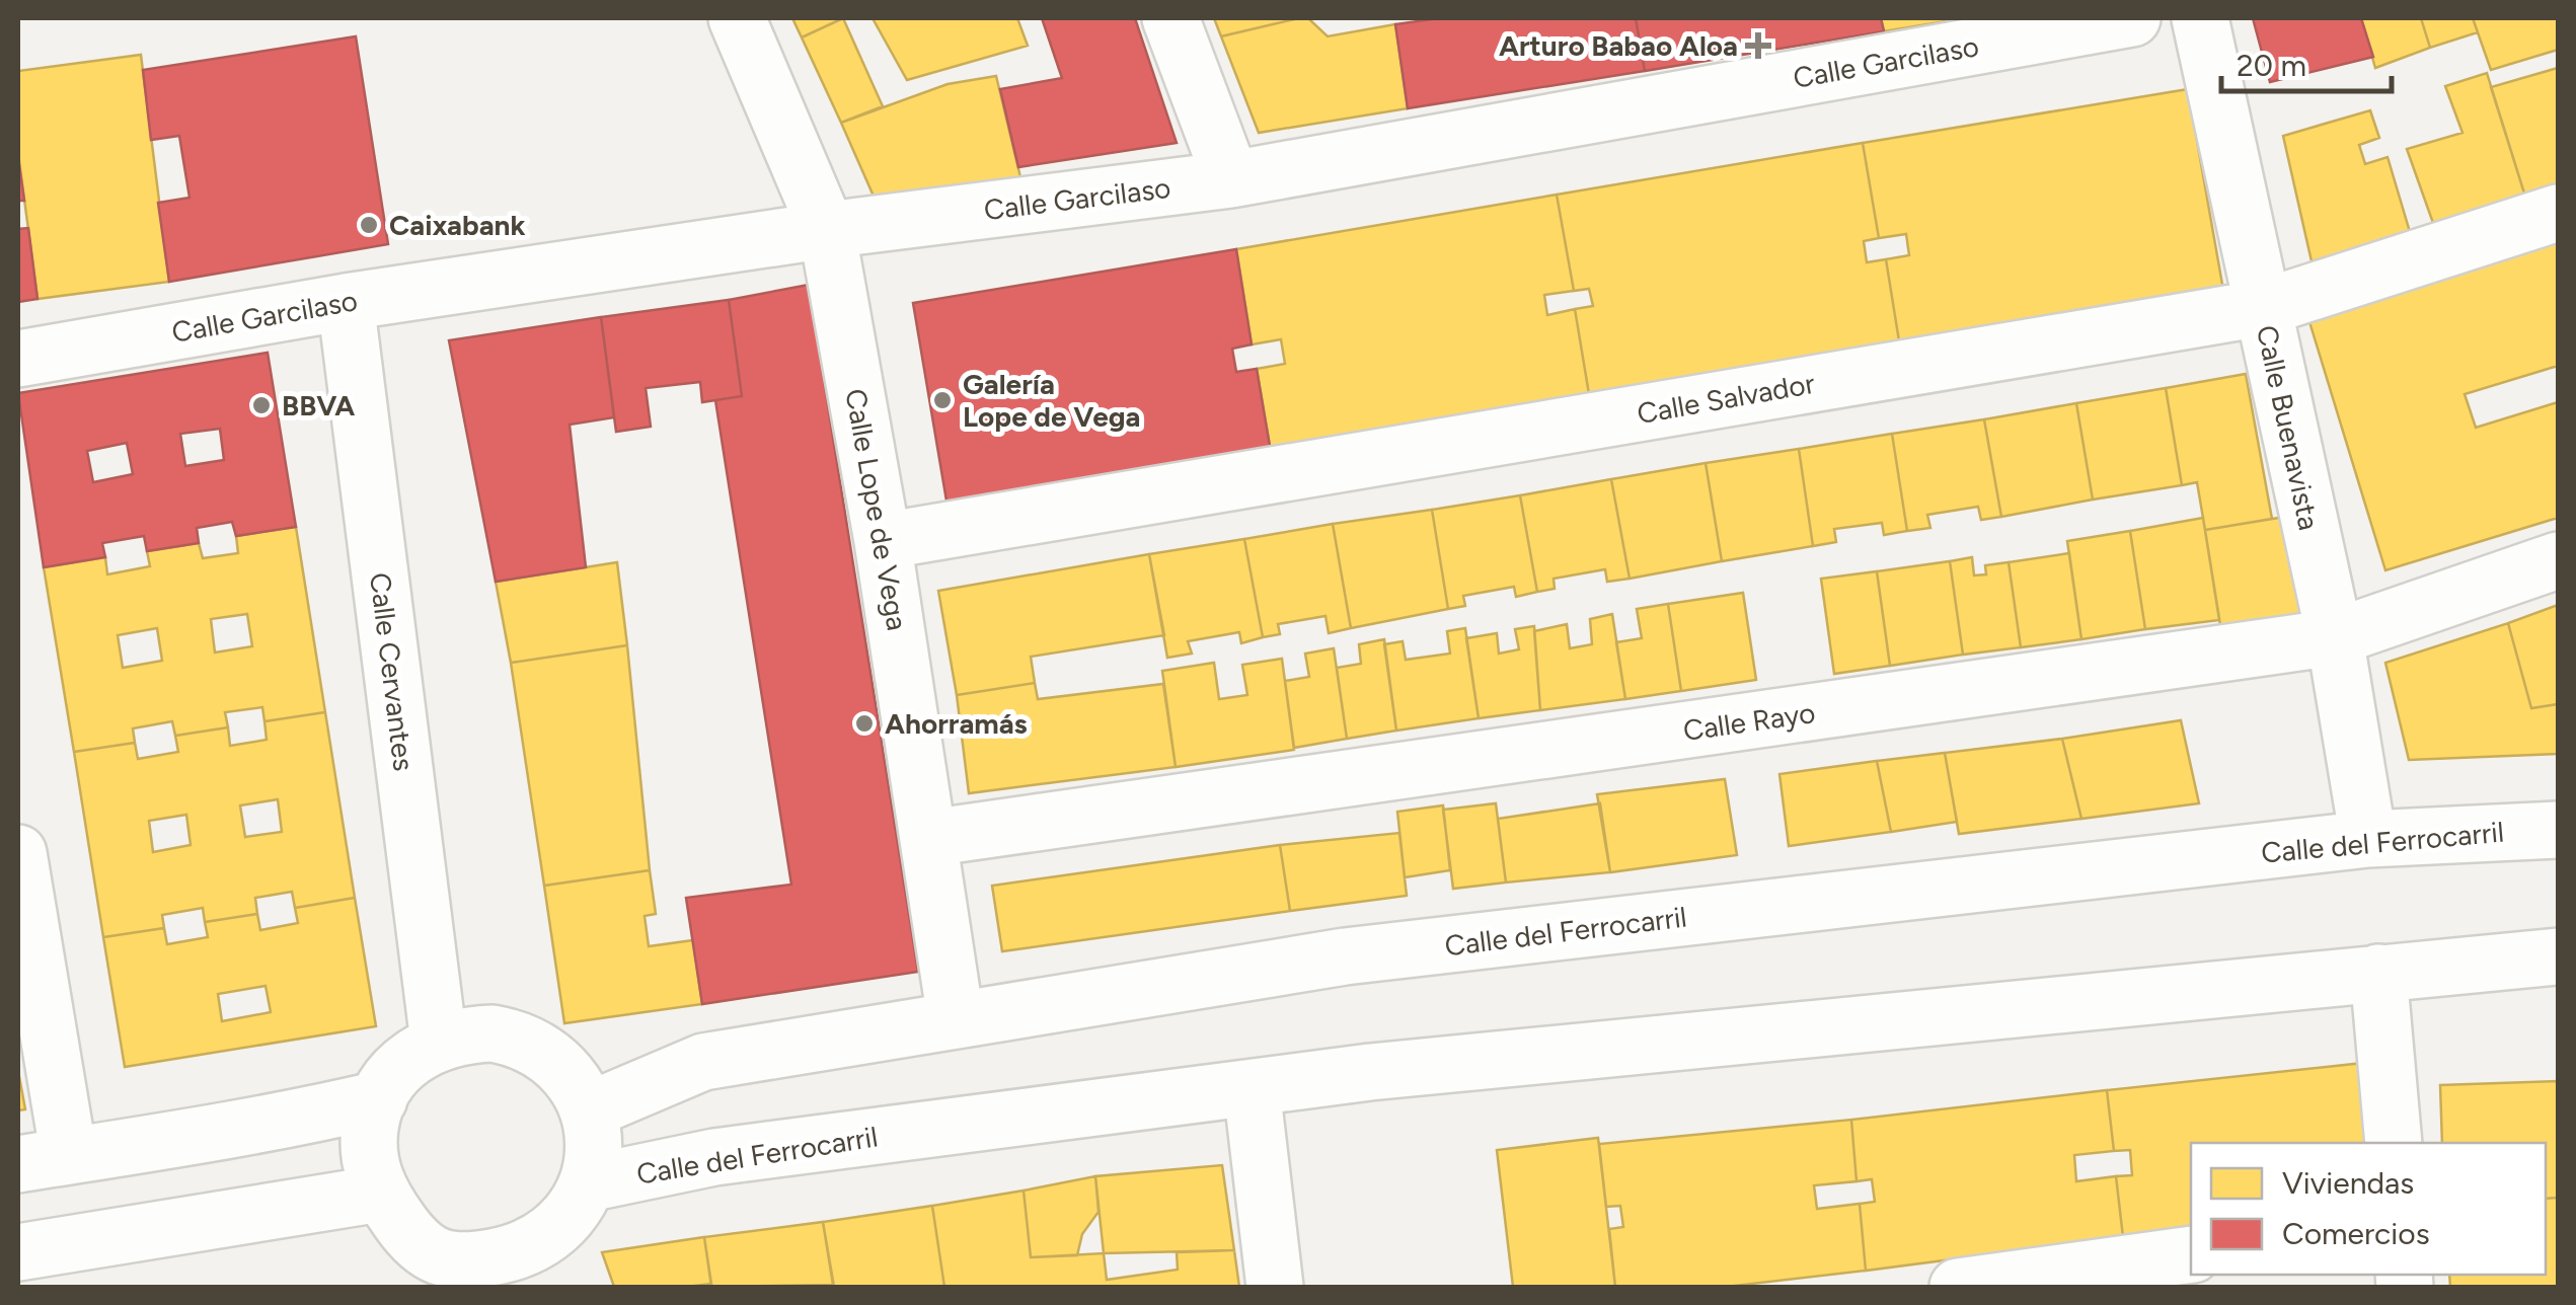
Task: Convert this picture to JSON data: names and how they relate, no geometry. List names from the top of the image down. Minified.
{"streets":{"street":["Calle Garcilaso","Calle Salvador","Calle Buenavista","Calle Lope de Vega","Calle Cervantes","Calle Rayo","Calle del Ferrocarril"]},"crossings":[["Calle Garcilaso","Calle Lope de Vega"],["Calle Garcilaso","Calle Cervantes"],["Calle Salvador","Calle Buenavista"],["Calle Salvador","Calle Lope de Vega"],["Calle Buenavista","Calle Rayo"],["Calle Buenavista","Calle del Ferrocarril"],["Calle Lope de Vega","Calle Rayo"],["Calle Lope de Vega","Calle del Ferrocarril"],["Calle Cervantes","Calle del Ferrocarril"]],"places":{"health":["Arturo Babao Aloa"],"other":["Caixabank","Galería Lope de Vega","BBVA","Ahorramás"]},"legend":["Viviendas","Comercios"],"scale_bar":"20 m"}
